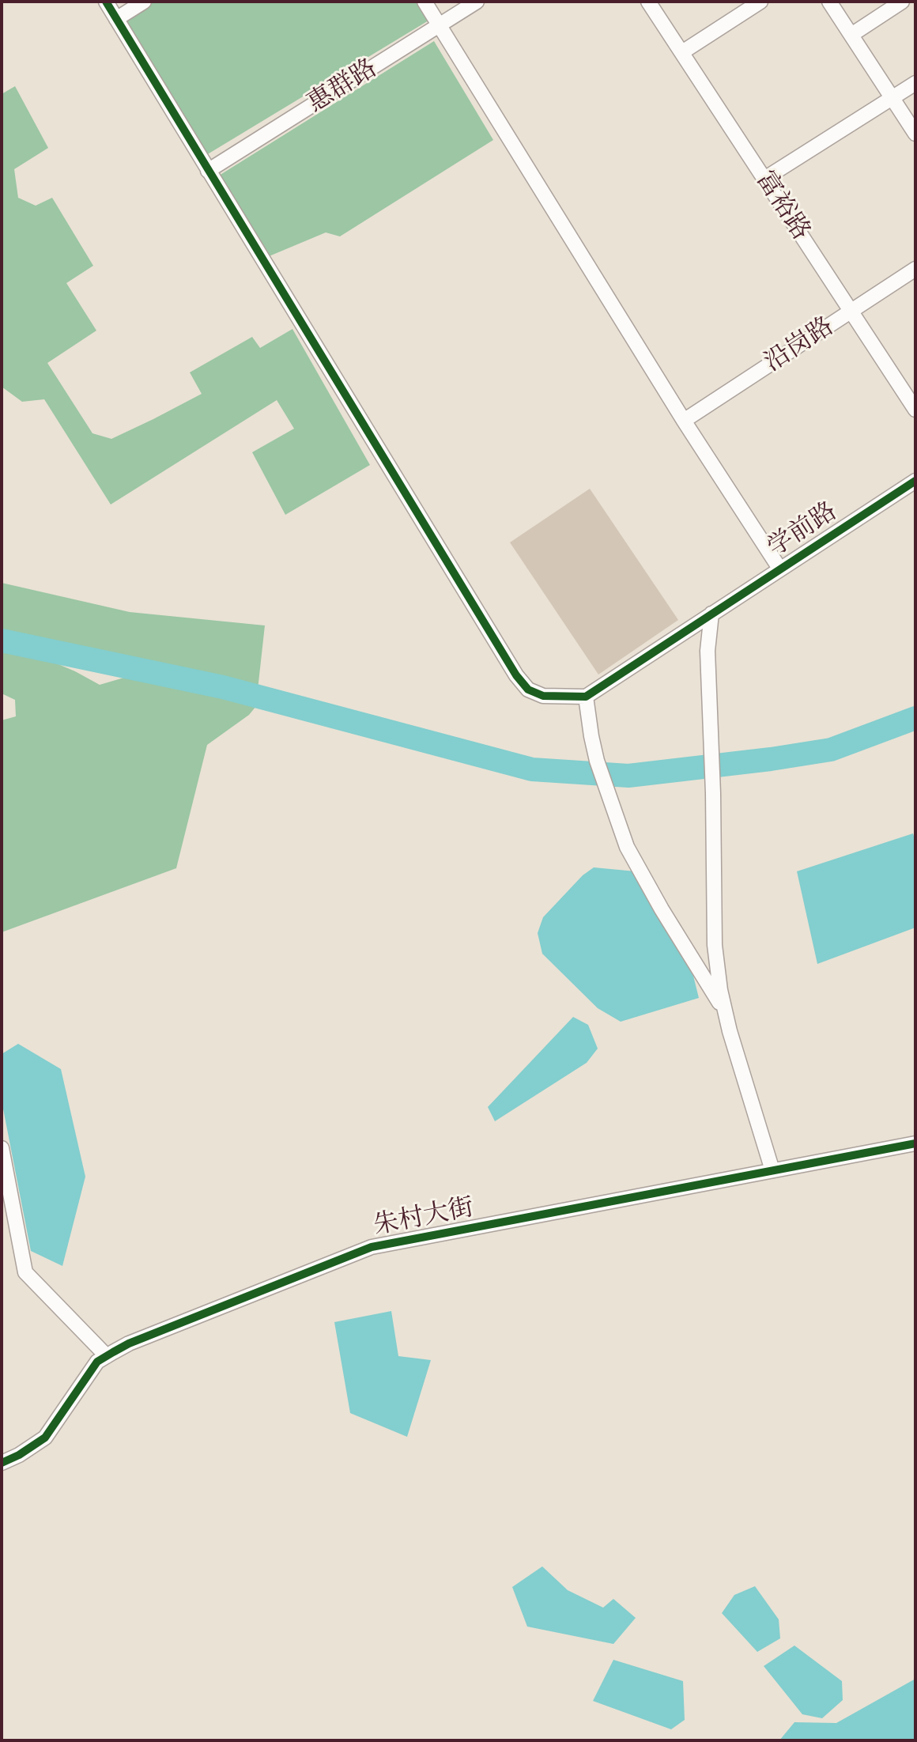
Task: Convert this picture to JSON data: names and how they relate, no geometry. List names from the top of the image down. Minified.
{"streets":{"street":["惠群路","富裕路","沿岗路","学前路","朱村大街"]},"crossings":[["富裕路","沿岗路"]]}
